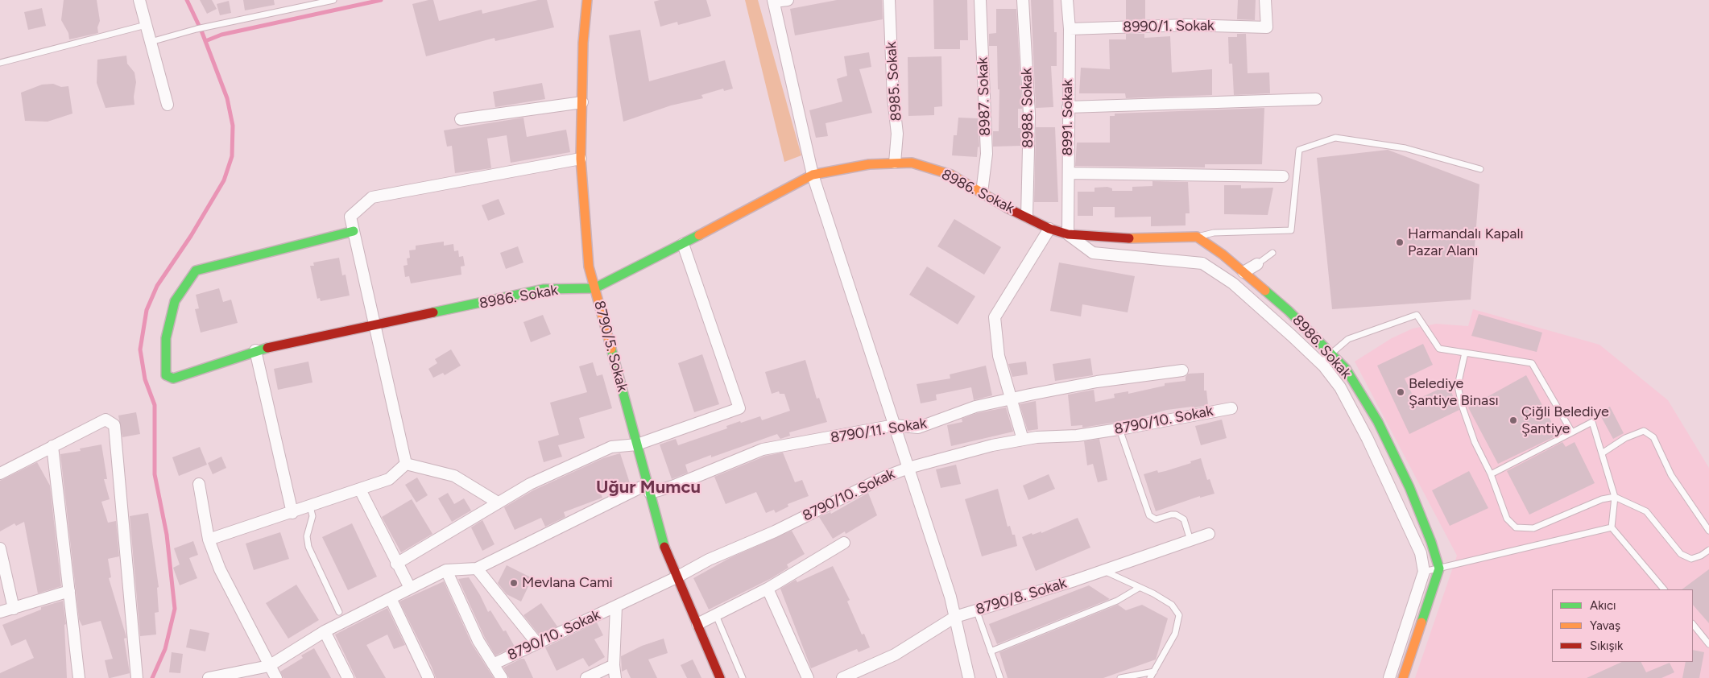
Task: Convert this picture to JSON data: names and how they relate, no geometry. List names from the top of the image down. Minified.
{"streets":{"street":["8990/1. Sokak","8985. Sokak","8987. Sokak","8988. Sokak","8991. Sokak","8986. Sokak","8790/5. Sokak","8790/10. Sokak","8790/11. Sokak","8790/8. Sokak"]},"crossings":[["8990/1. Sokak","8991. Sokak"],["8985. Sokak","8986. Sokak"],["8987. Sokak","8986. Sokak"],["8988. Sokak","8986. Sokak"],["8991. Sokak","8986. Sokak"],["8986. Sokak","8790/5. Sokak"],["8790/5. Sokak","8790/10. Sokak"],["8790/5. Sokak","8790/11. Sokak"]],"districts":["Uğur Mumcu"],"places":["Harmandalı Kapalı Pazar Alanı","Belediye Şantiye Binası","Çiğli Belediye Şantiye","Mevlana Cami"],"legend":["Akıcı","Yavaş","Sıkışık"]}
